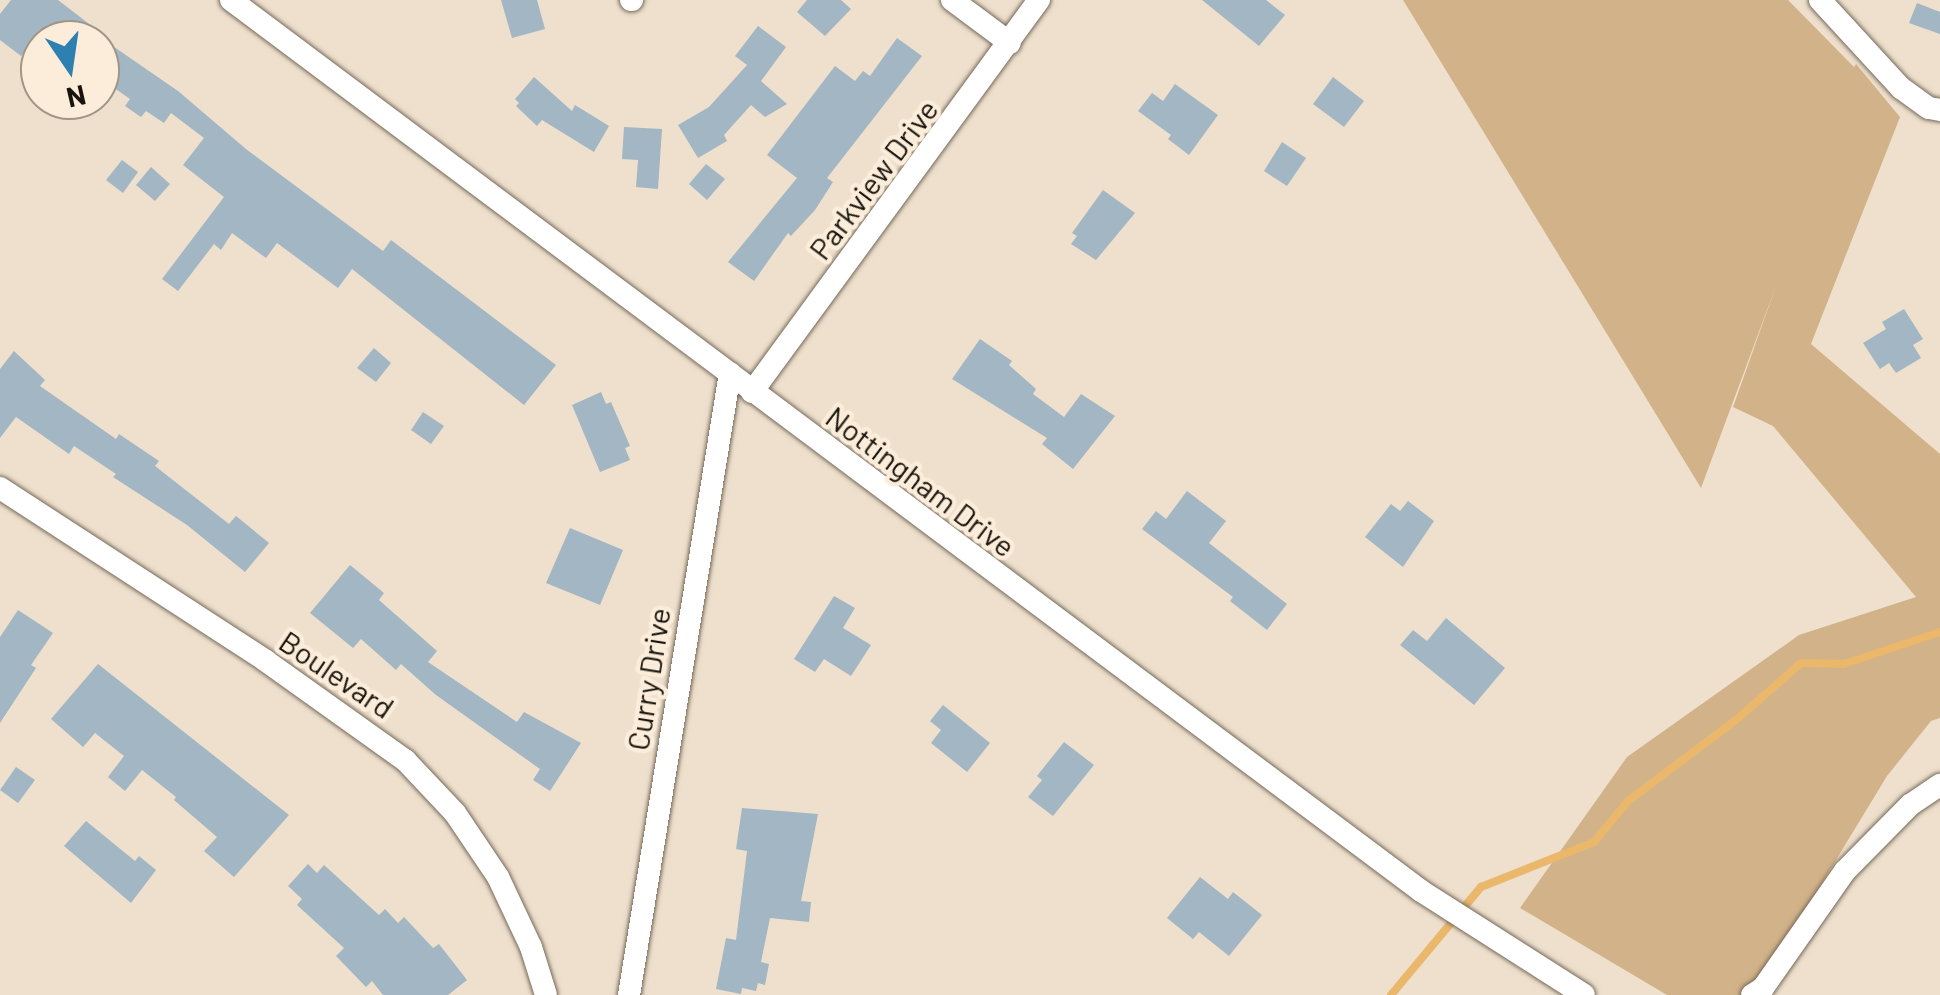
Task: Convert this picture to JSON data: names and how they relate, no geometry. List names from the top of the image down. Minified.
{"streets":{"street":["Parkview Drive","Nottingham Drive","Boulevard","Curry Drive"]},"crossings":[["Parkview Drive","Nottingham Drive"],["Nottingham Drive","Curry Drive"]],"north":"bottom"}
